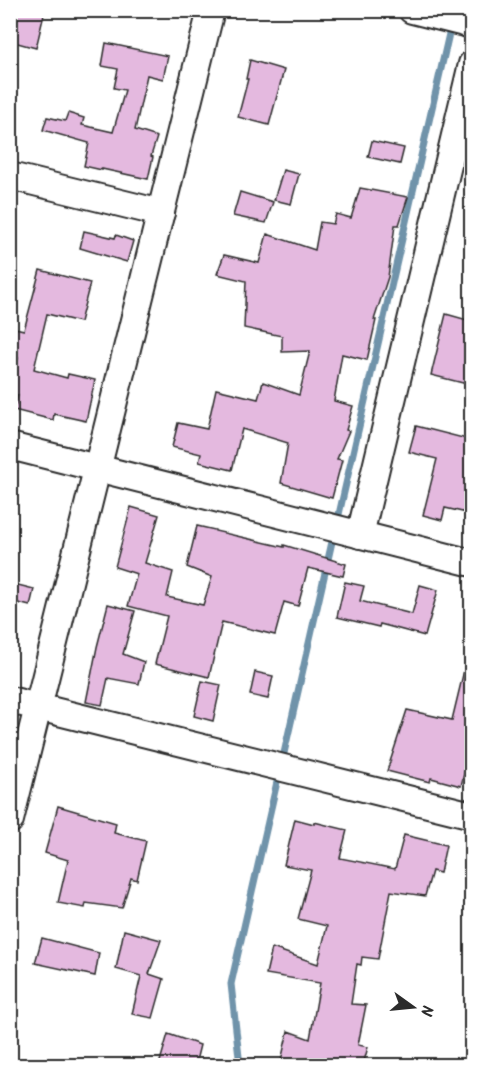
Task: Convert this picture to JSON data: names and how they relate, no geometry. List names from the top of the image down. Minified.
{"north":"right"}
